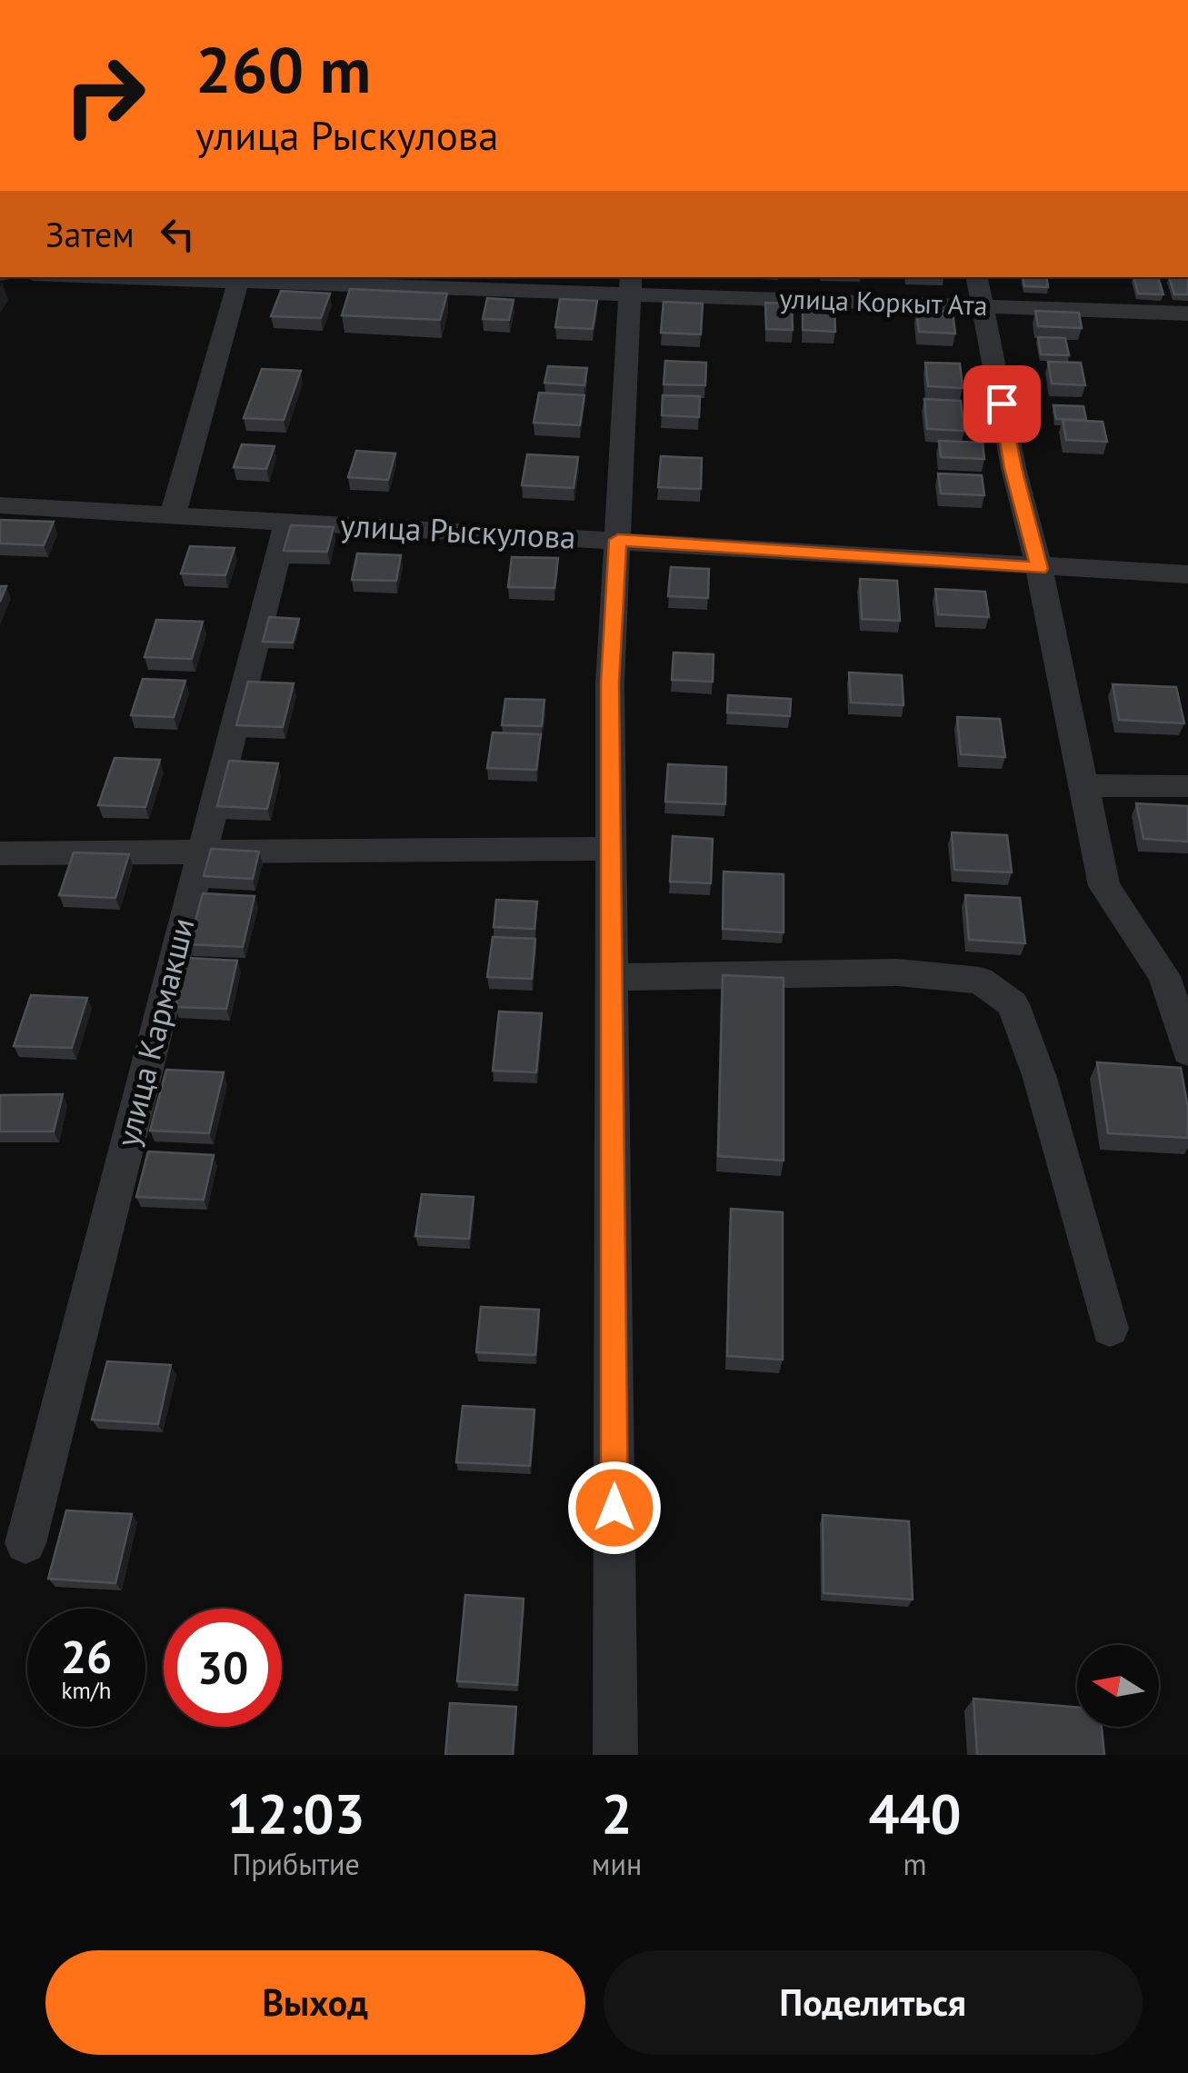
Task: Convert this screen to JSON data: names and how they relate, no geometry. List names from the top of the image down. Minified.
{"streets":{"street":["улица Коркыт Ата","улица Рыскулова","улица Кармакши"]},"crossings":[["улица Рыскулова","улица Кармакши"]],"north":"left","page":{"turn":["260 m","улица Рыскулова"],"then":"Затем","speed":"26 km/h","limit":"30","eta":["12:03","Прибытие","2","мин","440","m"],"buttons":["Выход","Поделиться"]}}
